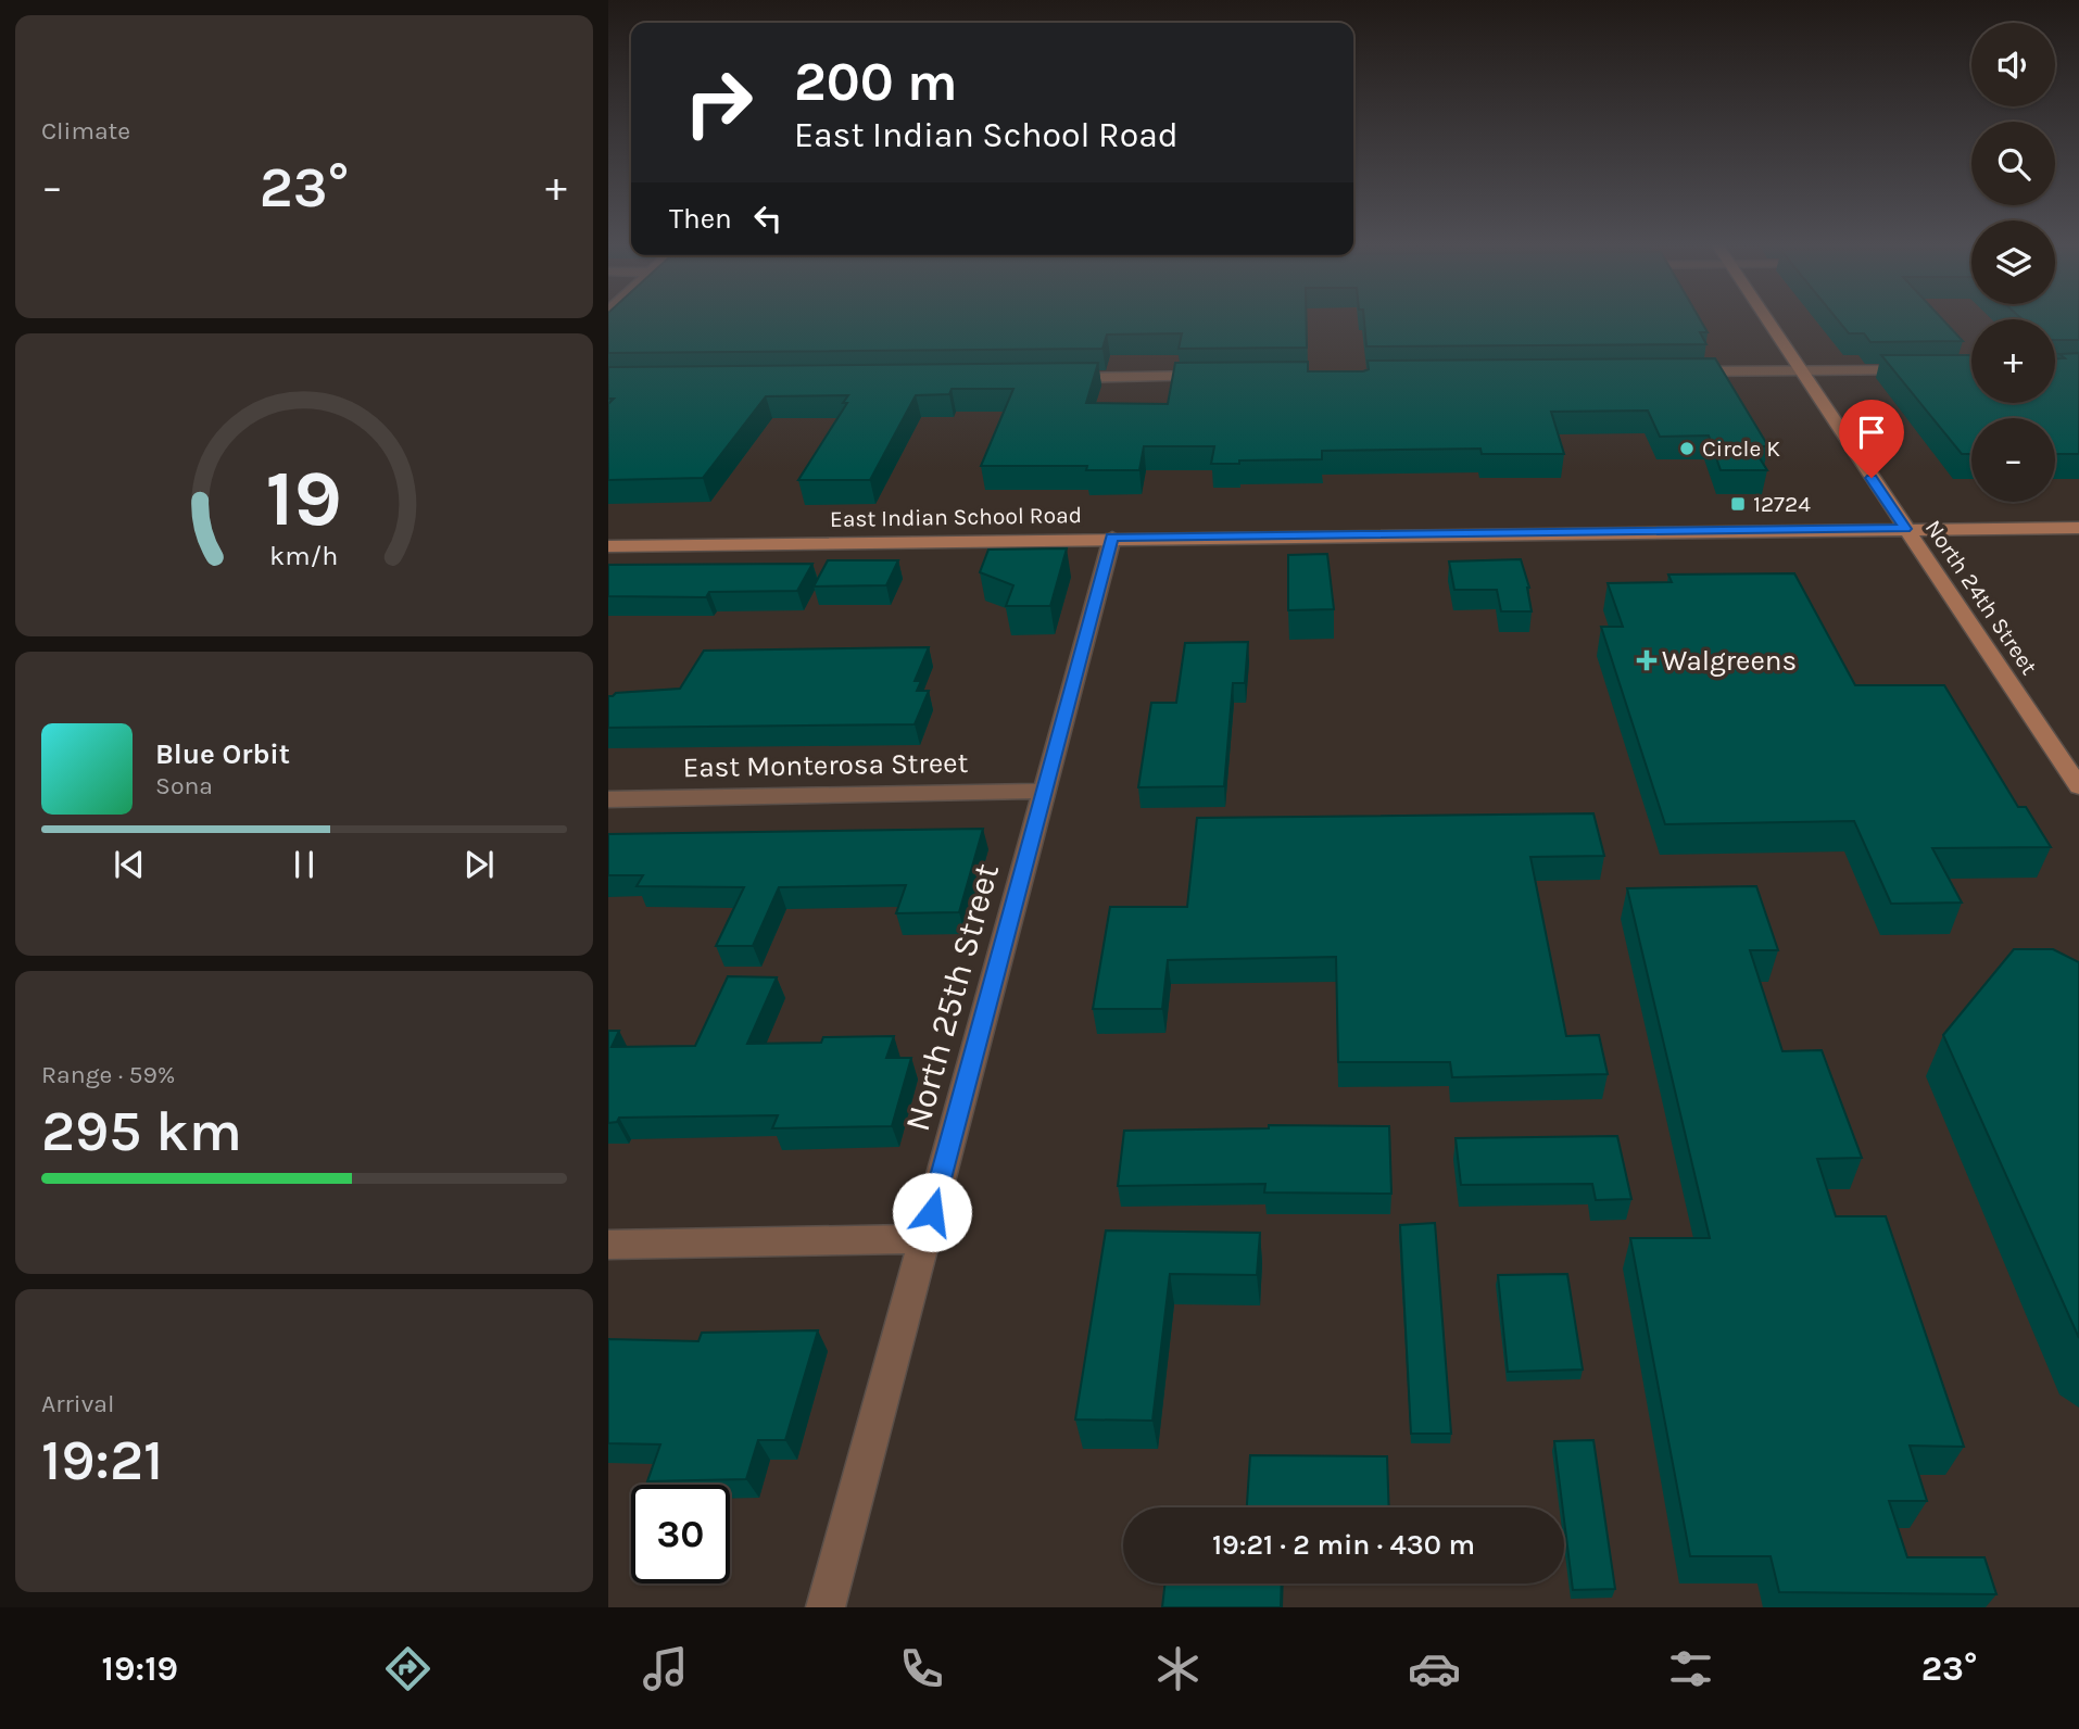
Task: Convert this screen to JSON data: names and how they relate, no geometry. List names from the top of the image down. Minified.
{"streets":{"main road":["East Indian School Road","North 24th Street"],"street":["East Monterosa Street","North 25th Street"]},"crossings":[["East Indian School Road","North 24th Street"],["East Indian School Road","North 25th Street"],["East Monterosa Street","North 25th Street"]],"places":{"other":["Circle K"],"transit":["12724"],"health":["Walgreens"]},"page":{"tile":["Climate",["Range · 59%","295 km"],["Arrival","19:21"]],"map_buttons":["+","−"],"turn":["200 m","East Indian School Road"],"heat":["−","23°","+"],"then":"Then","song":["Blue Orbit","Sona"],"limit":"30","trip":"19:21 · 2 min · 430 m","tabs":["19:19","23°"],"gauge":["19","km/h"]}}
